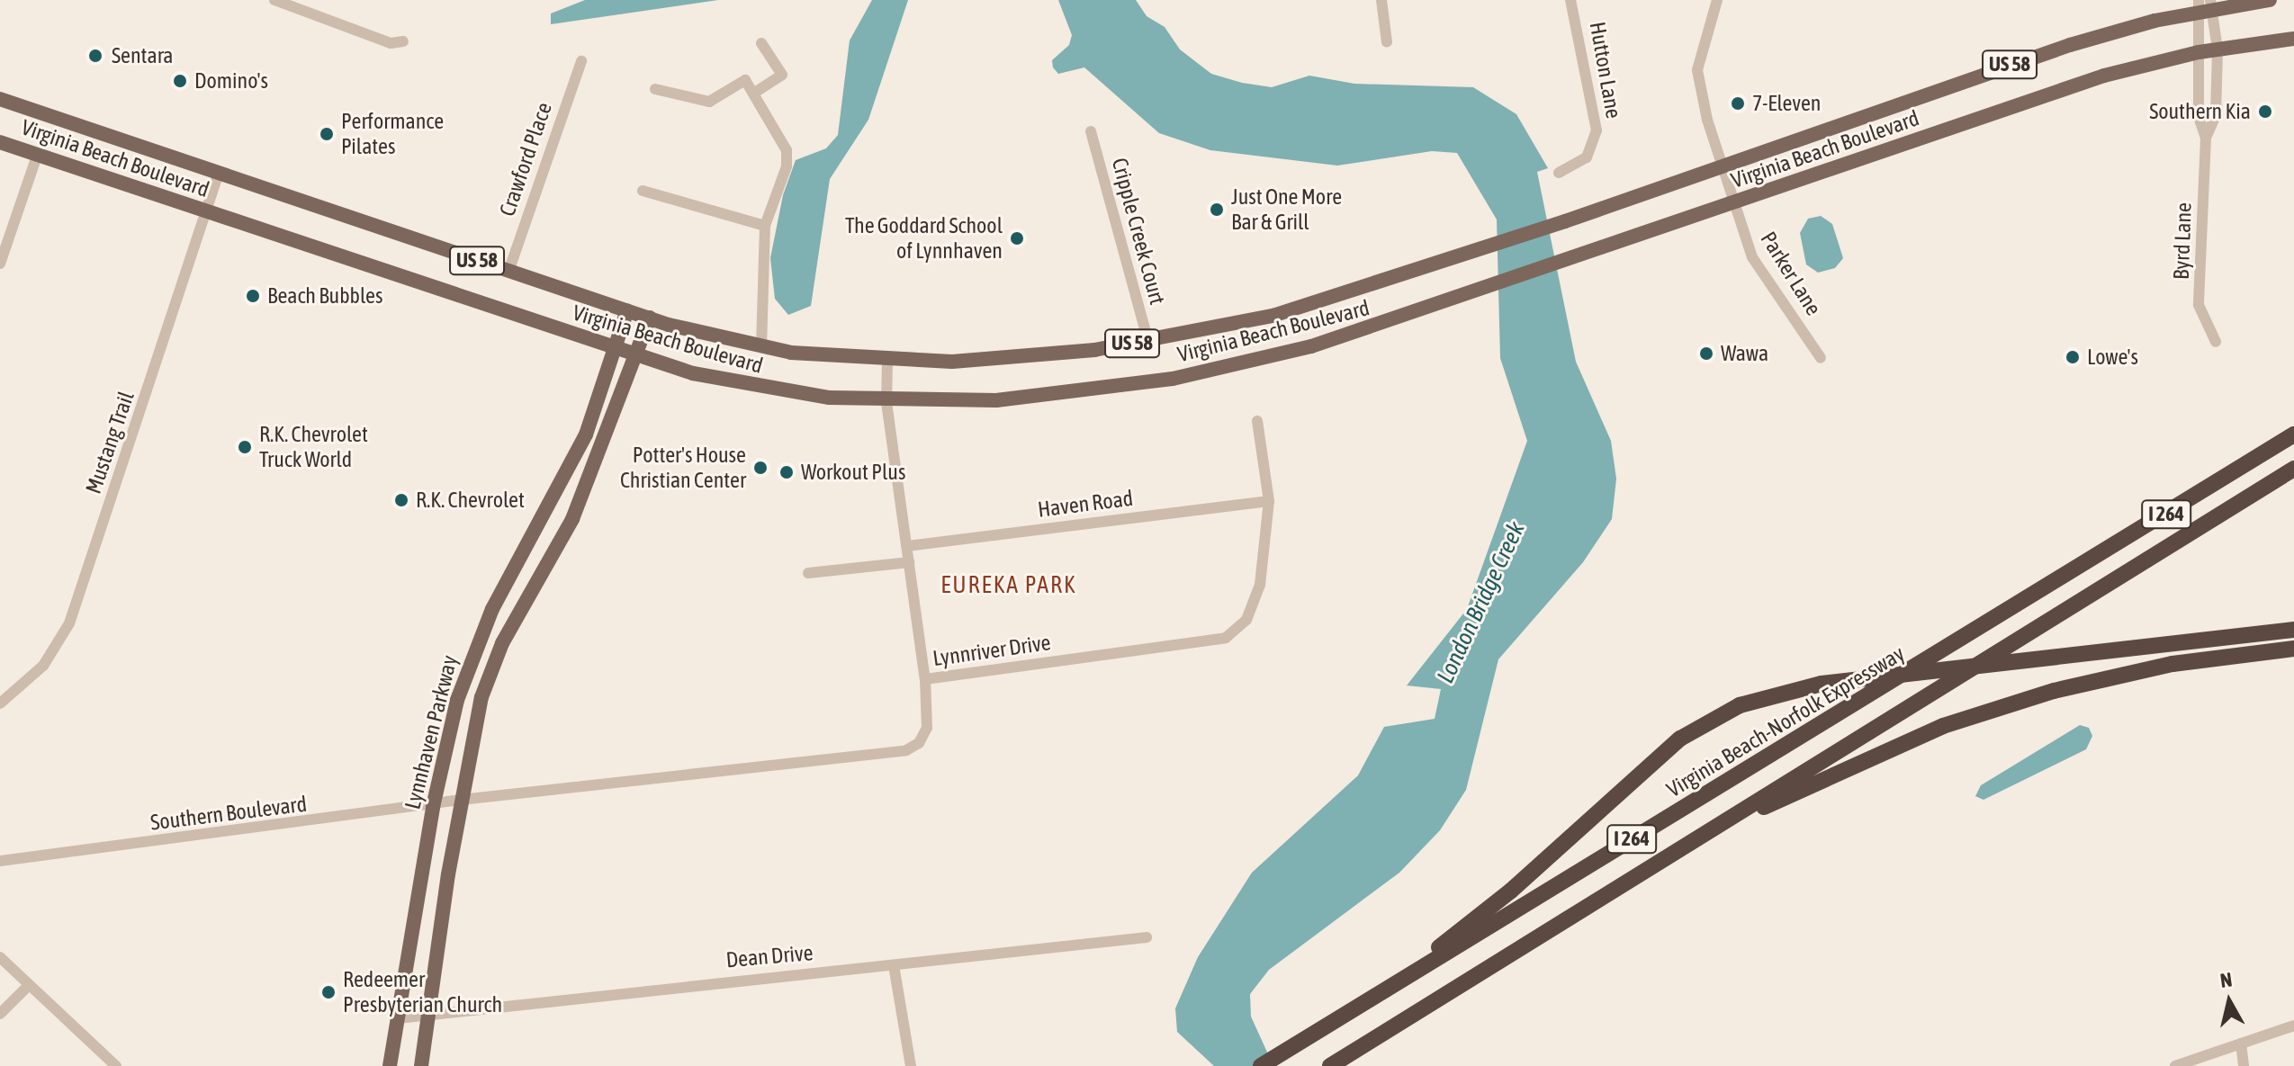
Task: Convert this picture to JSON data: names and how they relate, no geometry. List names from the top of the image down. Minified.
{"streets":{"highway":["I 264","Virginia Beach-Norfolk Expressway"],"main road":["US 58","Virginia Beach Boulevard","Lynnhaven Parkway"],"street":["Hutton Lane","Crawford Place","Cripple Creek Court","Byrd Lane","Parker Lane","Mustang Trail","Haven Road","Lynnriver Drive","Southern Boulevard","Dean Drive"]},"crossings":[["Virginia Beach Boulevard","Crawford Place"],["Virginia Beach Boulevard","Cripple Creek Court"],["Virginia Beach Boulevard","Byrd Lane"],["Virginia Beach Boulevard","Parker Lane"],["Virginia Beach Boulevard","Mustang Trail"],["Virginia Beach Boulevard","Lynnhaven Parkway"],["Haven Road","Lynnriver Drive"],["Lynnriver Drive","Lynnhaven Parkway"],["Lynnriver Drive","Southern Boulevard"],["Lynnhaven Parkway","Southern Boulevard"],["Lynnhaven Parkway","Dean Drive"]],"districts":["EUREKA PARK"],"water":["London Bridge Creek"],"places":["Sentara","Domino's","7-Eleven","Southern Kia","Performance Pilates","Just One More Bar & Grill","The Goddard School of Lynnhaven","Beach Bubbles","Wawa","Lowe's","R.K. Chevrolet Truck World","Potter's House Christian Center","Workout Plus","R.K. Chevrolet","Redeemer Presbyterian Church"],"north":"top"}
